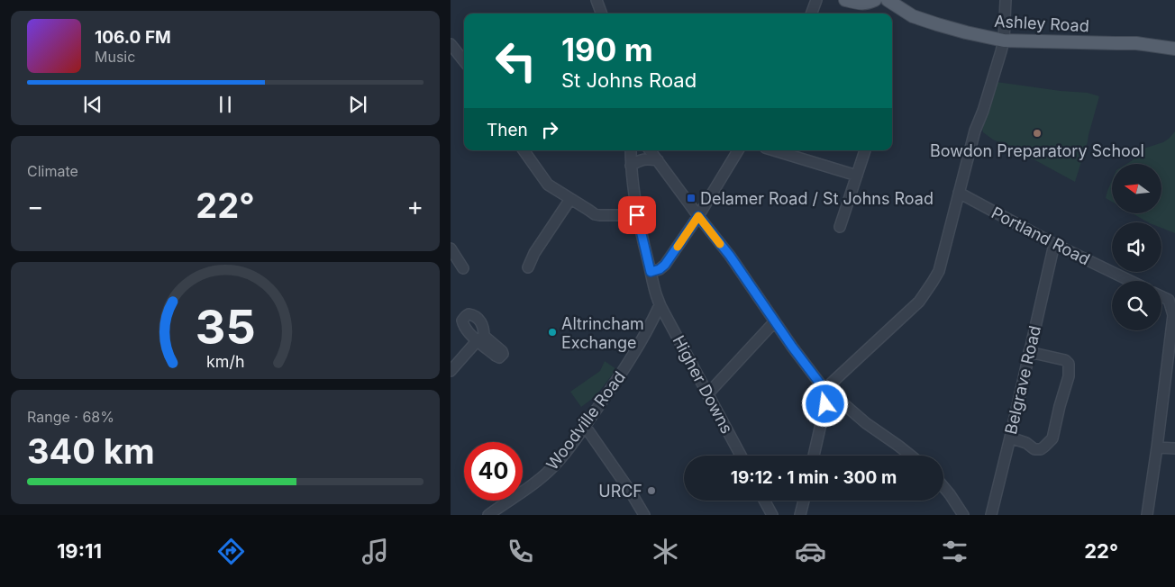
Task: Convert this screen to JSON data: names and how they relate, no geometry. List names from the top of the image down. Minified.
{"streets":{"main road":["Ashley Road"],"street":["Portland Road","Belgrave Road","Higher Downs","Woodville Road"]},"crossings":[["Portland Road","Belgrave Road"],["Higher Downs","Woodville Road"]],"places":{"other":["Bowdon Preparatory School","Altrincham Exchange","URCF"],"transit":["Delamer Road / St Johns Road"]},"north":"left","page":{"turn":["190 m","St Johns Road"],"song":["106.0 FM","Music"],"then":"Then","tile":["Climate",["Range · 68%","340 km"]],"heat":["−","22°","+"],"limit":"40","trip":"19:12 · 1 min · 300 m","tabs":["19:11","22°"],"gauge":["35","km/h"]}}
